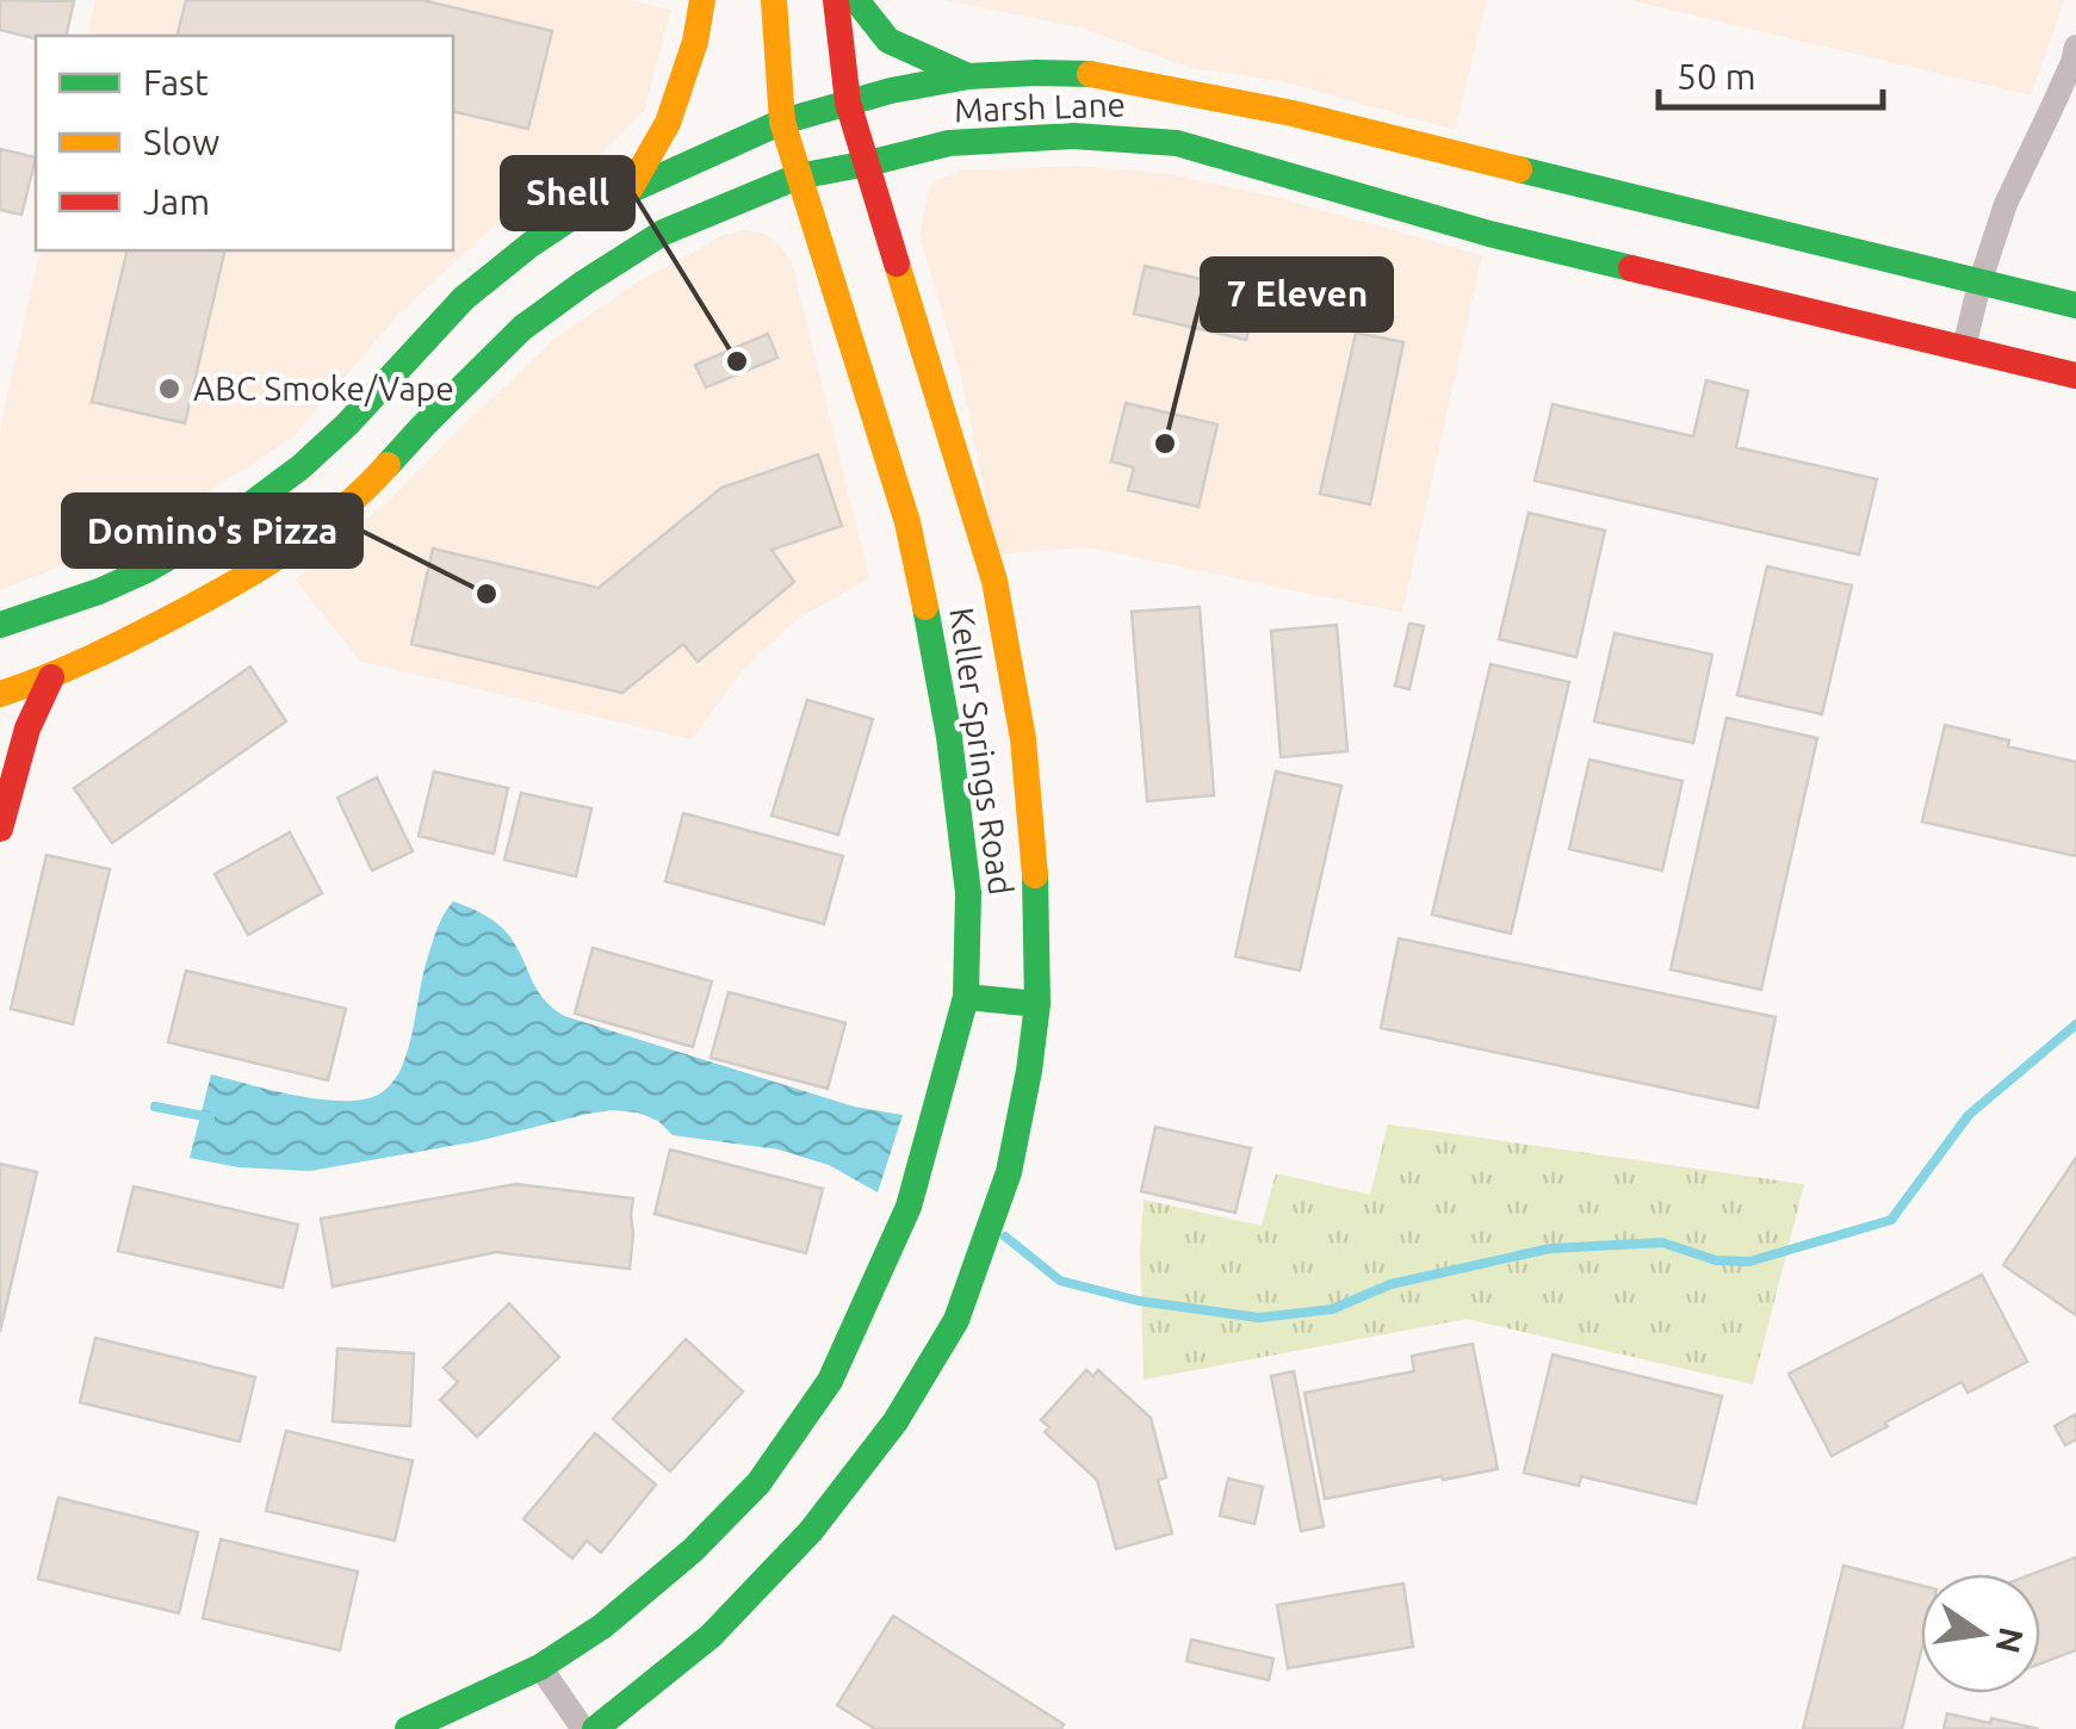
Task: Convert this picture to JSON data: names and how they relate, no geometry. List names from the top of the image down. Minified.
{"streets":{"main road":["Marsh Lane","Keller Springs Road"]},"crossings":[["Marsh Lane","Keller Springs Road"]],"places":["Shell","ABC Smoke/Vape","7 Eleven","Domino's Pizza"],"legend":["Fast","Slow","Jam"],"scale_bar":"50 m","north":"right"}
